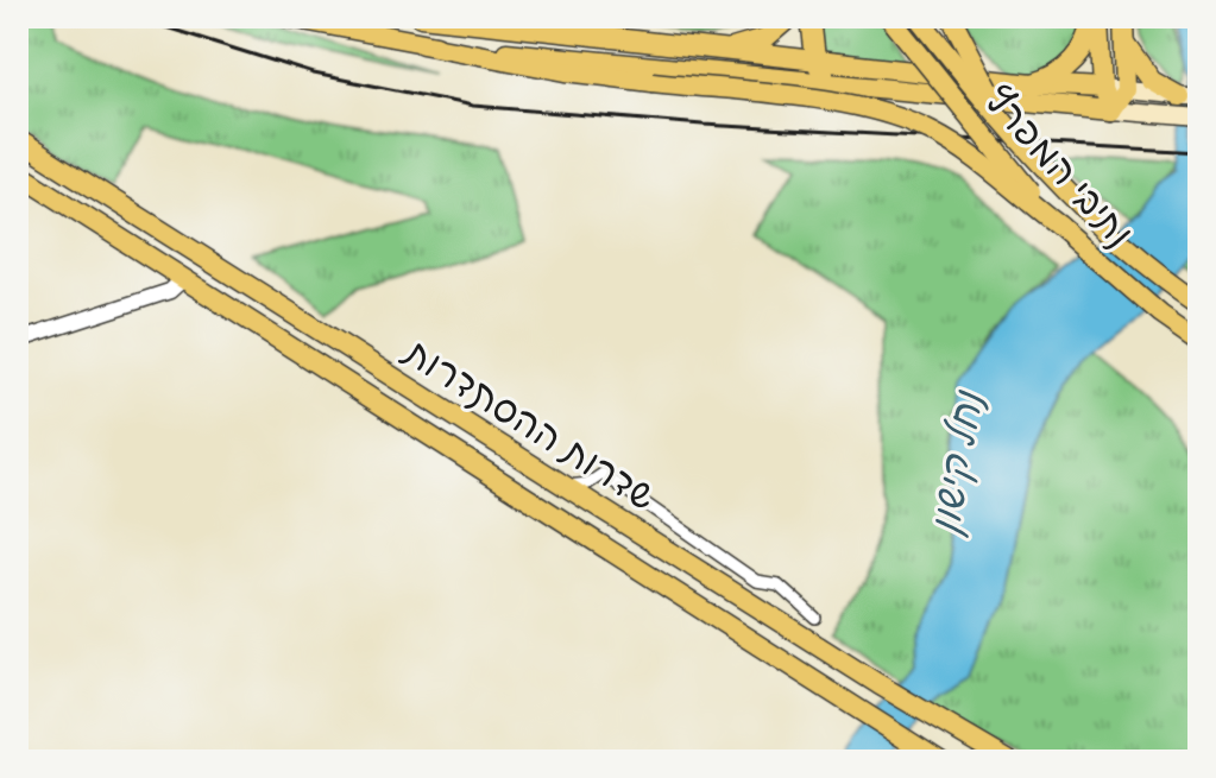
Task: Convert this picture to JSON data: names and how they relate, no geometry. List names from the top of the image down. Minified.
{"streets":{"highway":["נתיבי המפרץ","שדרות ההסתדרות"]},"water":["נחל קישון"]}
